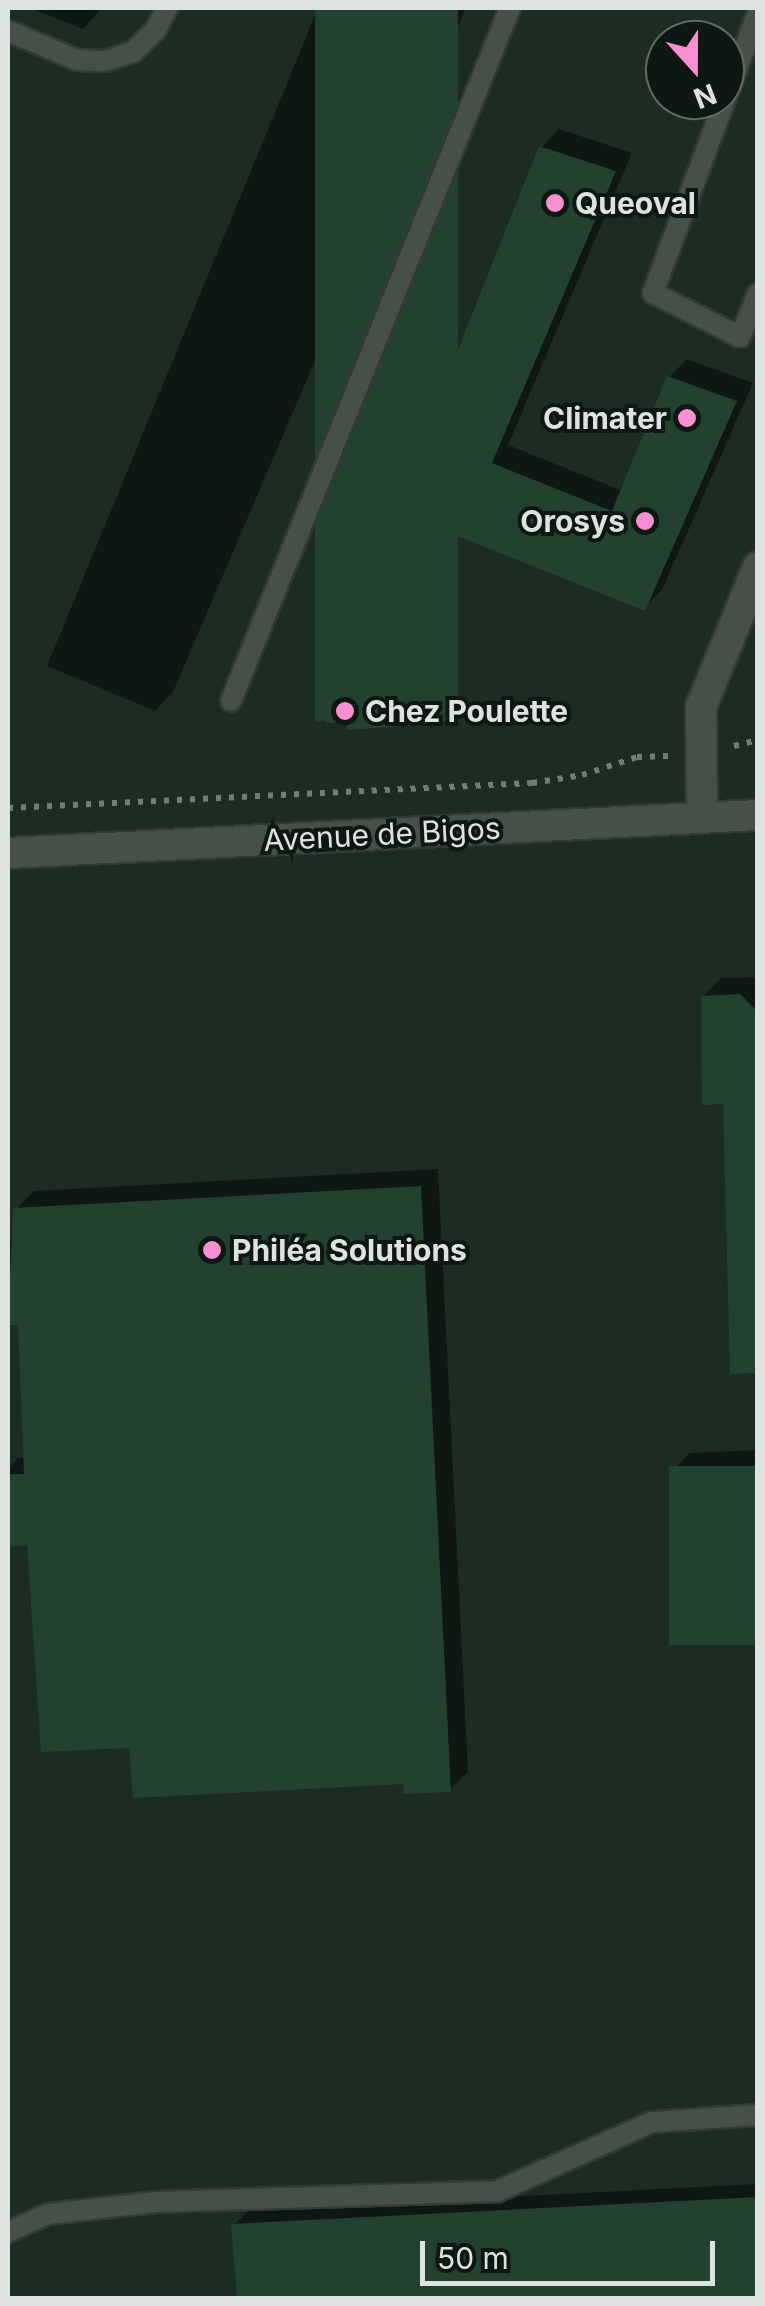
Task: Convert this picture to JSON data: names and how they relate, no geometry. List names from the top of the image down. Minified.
{"streets":{"street":["Avenue de Bigos"]},"places":["Queoval","Climater","Orosys","Chez Poulette","Philéa Solutions"],"scale_bar":"50 m","north":"bottom"}
